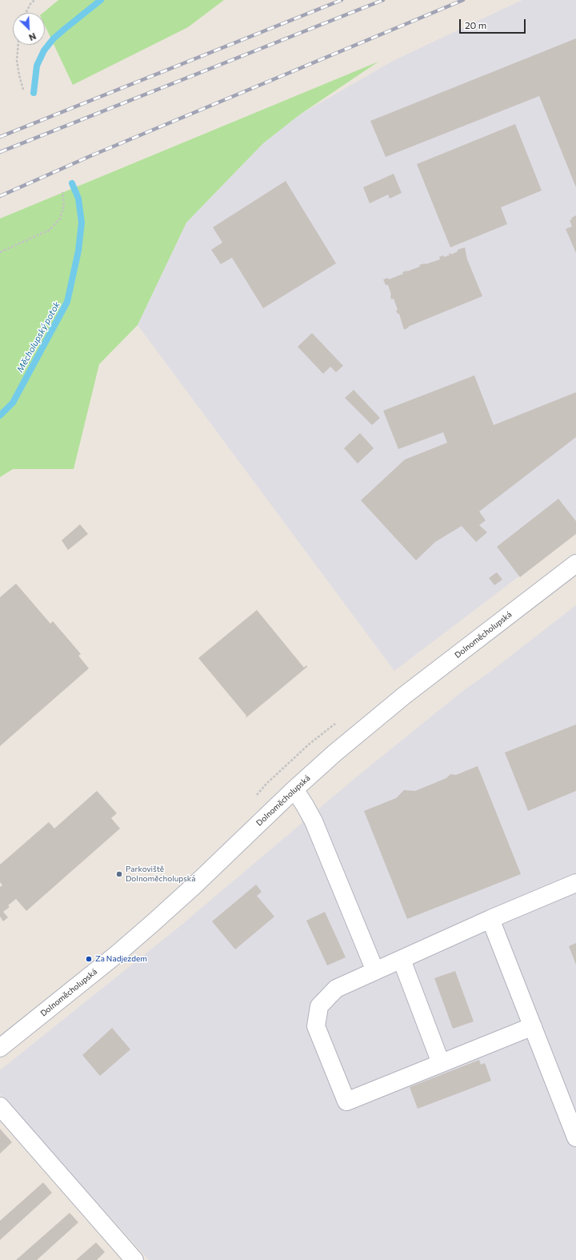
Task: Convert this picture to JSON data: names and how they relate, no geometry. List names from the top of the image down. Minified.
{"streets":{"street":["Dolnoměcholupská"]},"water":["Měcholupský potok"],"places":["Parkoviště Dolnoměcholupská","Za Nadjezdem"],"scale_bar":"20 m","north":"bottom right"}
